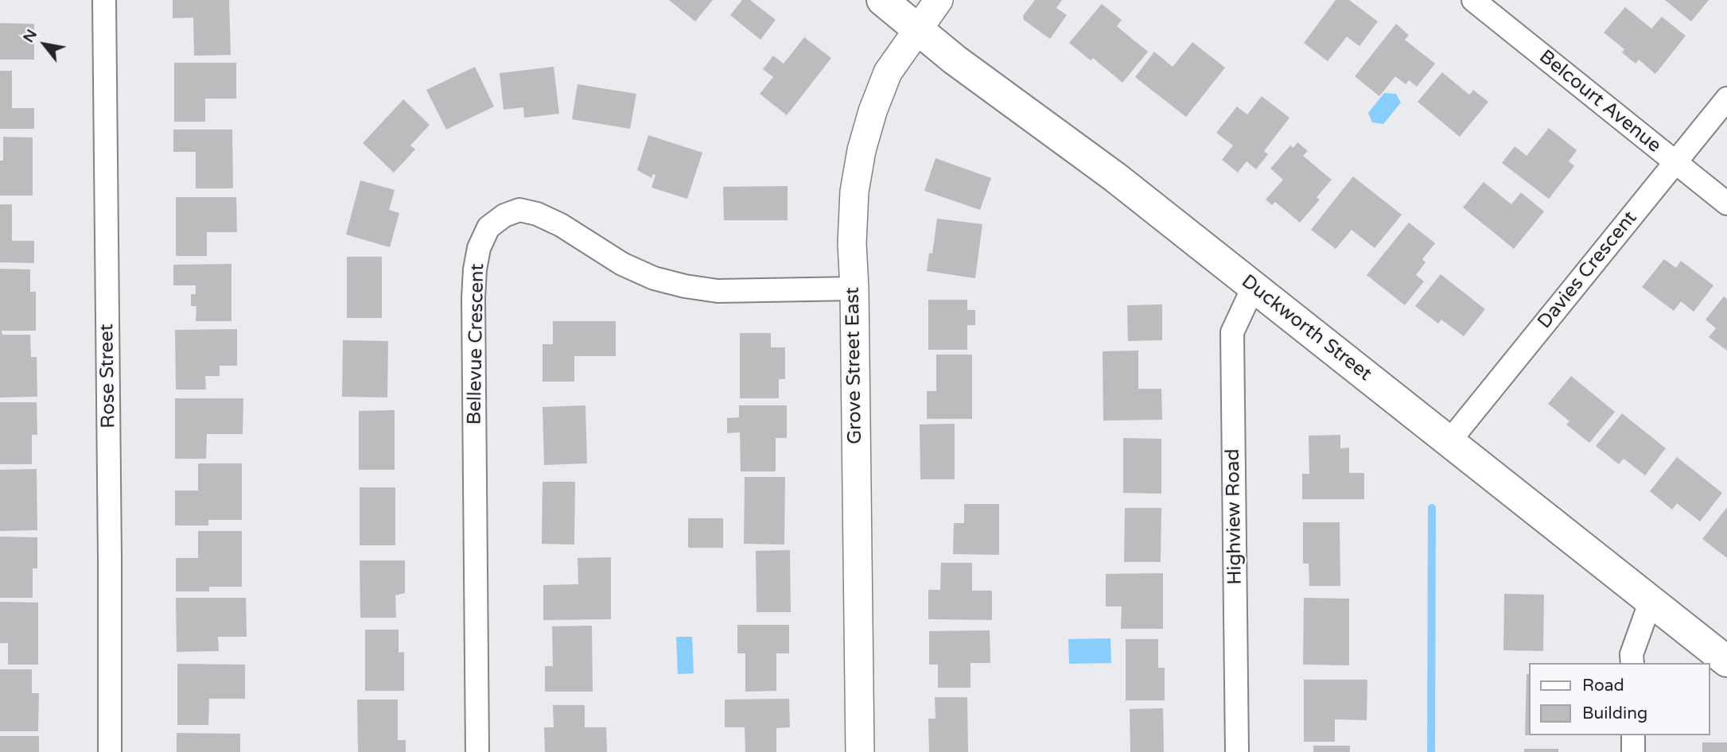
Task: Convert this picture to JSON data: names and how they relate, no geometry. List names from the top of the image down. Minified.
{"streets":{"main road":["Duckworth Street"],"street":["Belcourt Avenue","Davies Crescent","Bellevue Crescent","Grove Street East","Rose Street","Highview Road"]},"crossings":[["Belcourt Avenue","Davies Crescent"],["Davies Crescent","Duckworth Street"],["Duckworth Street","Grove Street East"],["Duckworth Street","Highview Road"],["Bellevue Crescent","Grove Street East"]],"legend":["Road","Building"],"north":"top left"}
